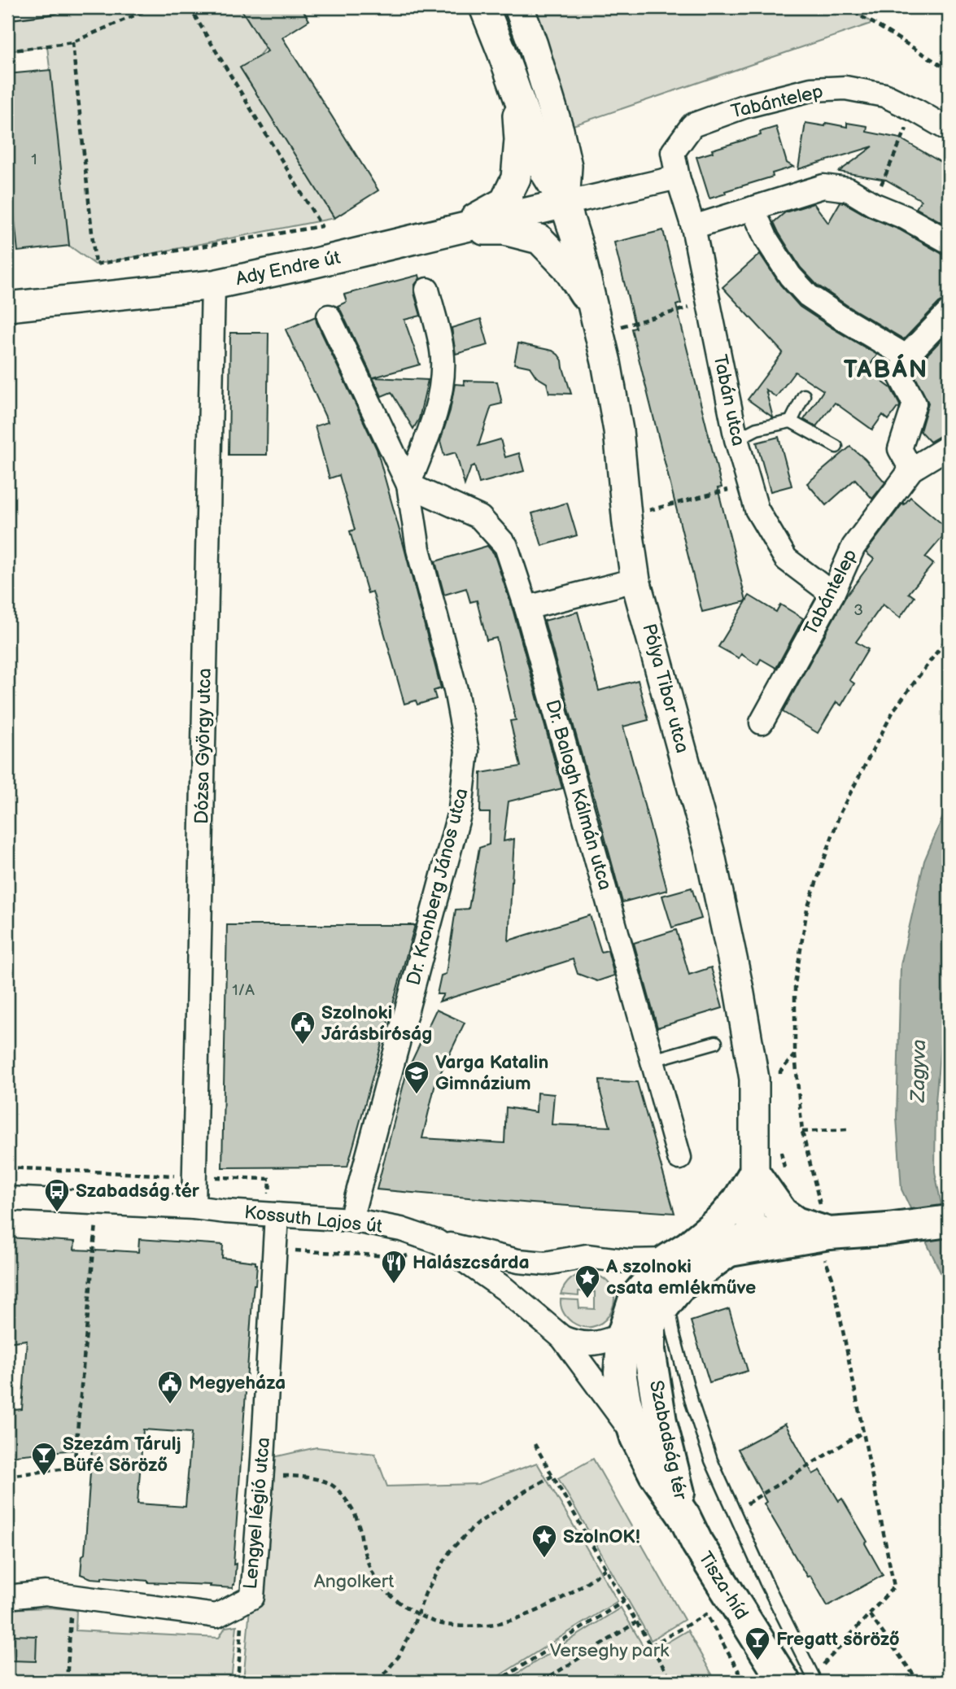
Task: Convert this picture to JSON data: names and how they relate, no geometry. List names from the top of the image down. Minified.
{"streets":{"main road":["Szabadság tér","Tisza-híd"],"street":["Tabántelep","Ady Endre út","Tabán utca","Pólya Tibor utca","Dózsa György utca","Dr. Balogh Kálmán utca","Dr. Kronberg János utca","Kossuth Lajos út","Lengyel légió utca"]},"crossings":[["Tabántelep","Tabán utca"],["Ady Endre út","Pólya Tibor utca"],["Ady Endre út","Dózsa György utca"],["Dózsa György utca","Kossuth Lajos út"],["Dr. Balogh Kálmán utca","Dr. Kronberg János utca"],["Dr. Kronberg János utca","Kossuth Lajos út"],["Kossuth Lajos út","Szabadság tér"],["Kossuth Lajos út","Lengyel légió utca"],["Szabadság tér","Tisza-híd"]],"districts":["TABÁN"],"water":["Zagyva"],"parks":["Angolkert","Verseghy park"],"places":{"public building":["Szolnoki Járásbíróság","Megyeháza"],"school or university":["Varga Katalin Gimnázium"],"bus stop":["Szabadság tér"],"restaurant":["Halászcsárda"],"place":["A szolnoki csata emlékműve","SzolnOK!"],"bar":["Szezám Tárulj Büfé Söröző","Fregatt söröző"]},"house_numbers":["1","3","1/A"]}
